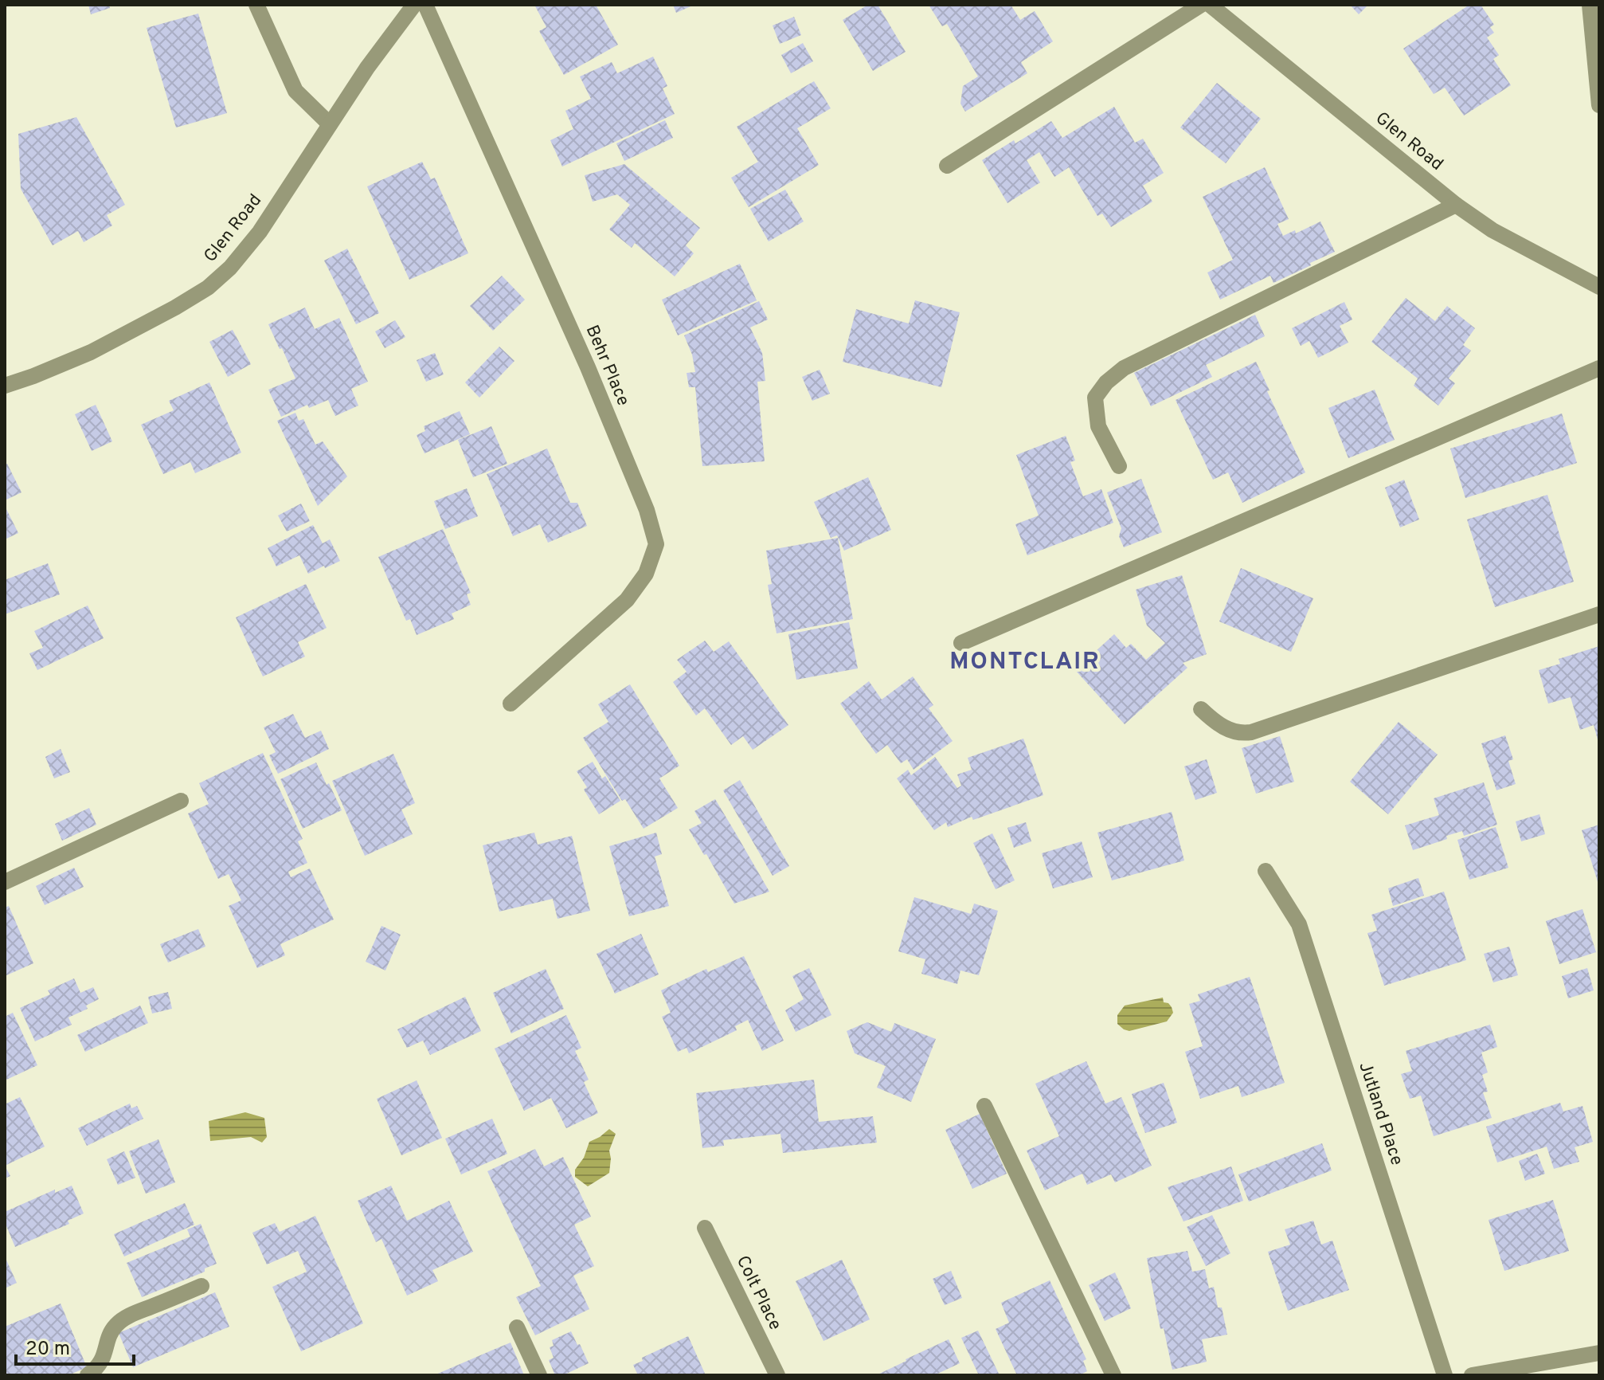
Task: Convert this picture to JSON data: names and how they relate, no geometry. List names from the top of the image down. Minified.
{"streets":{"street":["Glen Road","Behr Place","Jutland Place","Colt Place"]},"districts":["MONTCLAIR"],"scale_bar":"20 m"}
